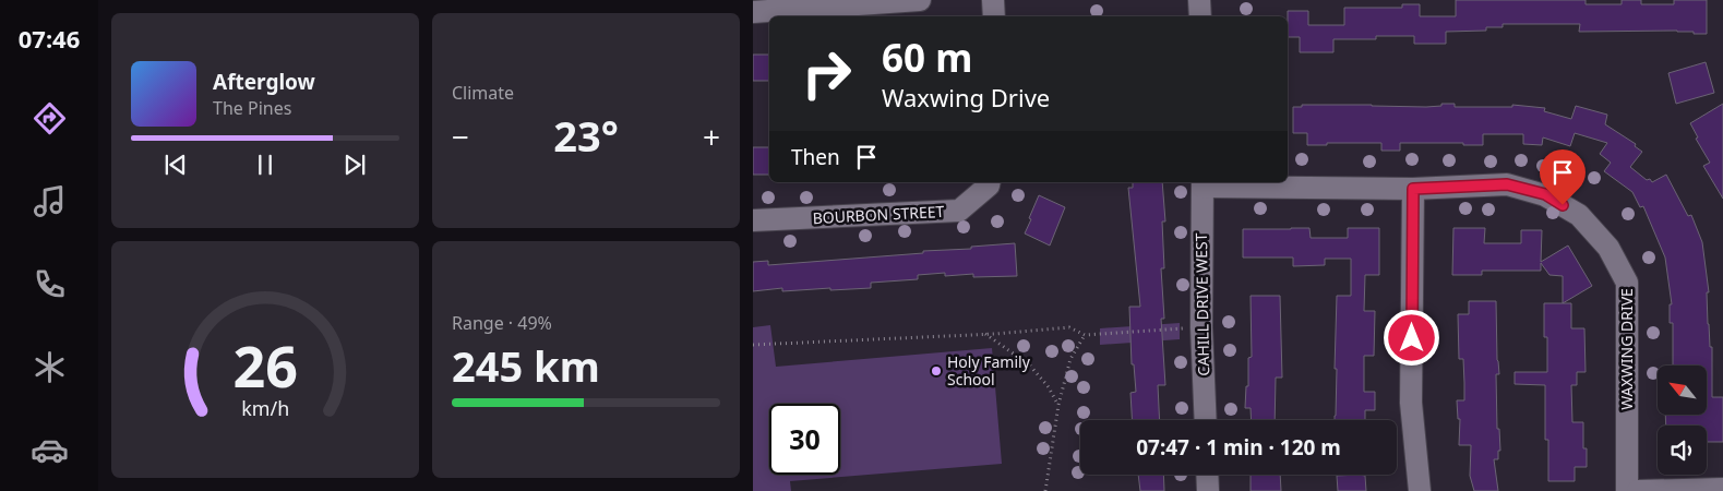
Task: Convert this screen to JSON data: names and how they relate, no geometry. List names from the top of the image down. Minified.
{"streets":{"street":["BOURBON STREET","CAHILL DRIVE WEST","WAXWING DRIVE"]},"crossings":[["CAHILL DRIVE WEST","WAXWING DRIVE"]],"places":["Holy Family School"],"north":"top left","page":{"tabs":"07:46","tile":["Climate",["Range · 49%","245 km"]],"turn":["60 m","Waxwing Drive"],"song":["Afterglow","The Pines"],"heat":["−","23°","+"],"then":"Then","limit":"30","trip":"07:47 · 1 min · 120 m","gauge":["26","km/h"]}}
